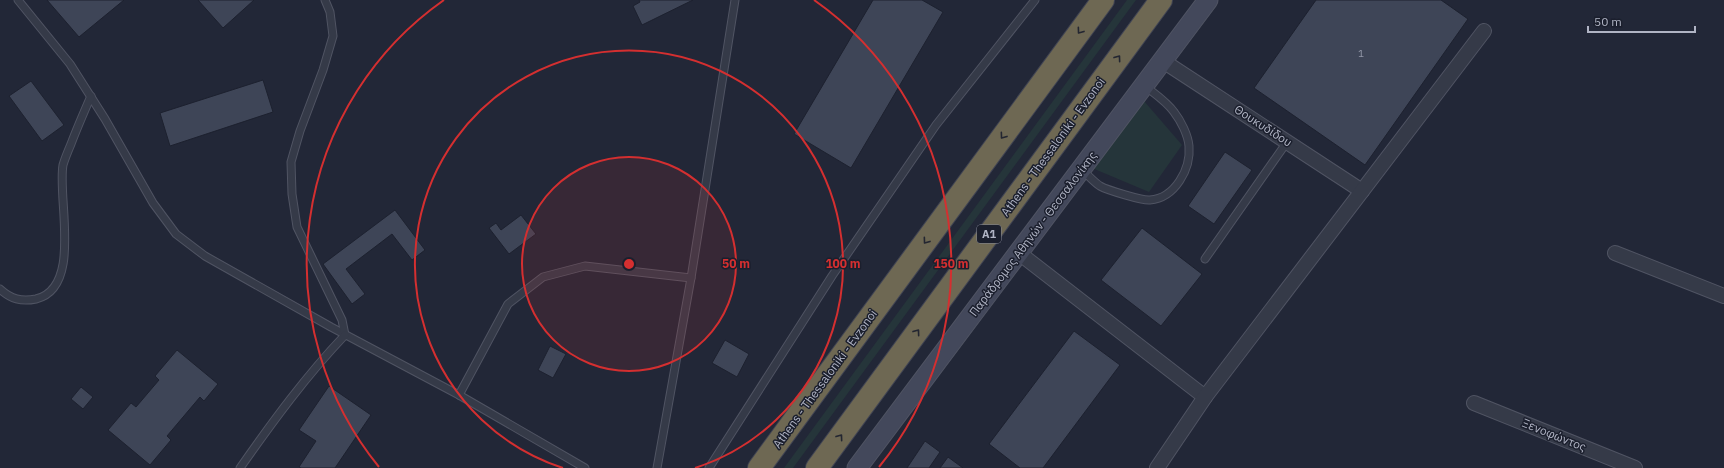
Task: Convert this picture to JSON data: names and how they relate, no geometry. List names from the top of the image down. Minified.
{"streets":{"highway":["Athens - Thessaloniki - Evzonoi","Α1"],"main road":["Παράδρομος Αθηνών - Θεσσαλονίκης"],"street":["Θουκυδίδου","Ξενοφώντος"]},"crossings":[["Θουκυδίδου","Παράδρομος Αθηνών - Θεσσαλονίκης"]],"house_numbers":["1"],"scale_bar":"50 m","rings":["50 m","100 m","150 m"]}
